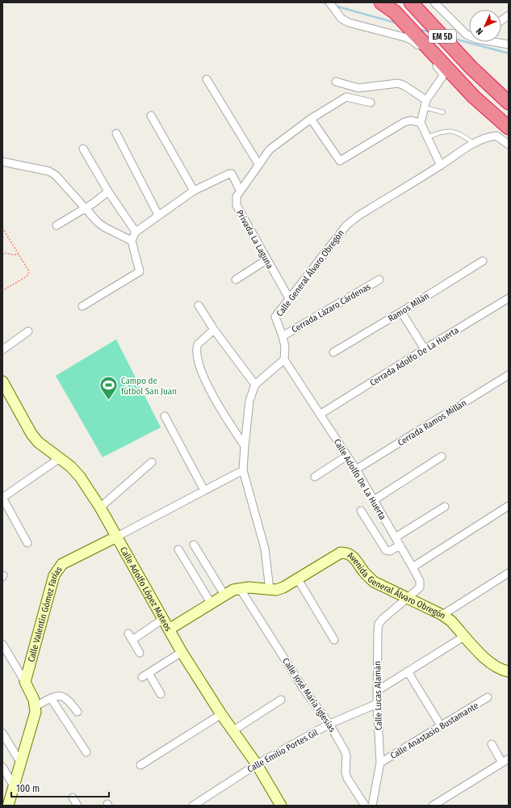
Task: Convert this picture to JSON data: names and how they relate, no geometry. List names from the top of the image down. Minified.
{"streets":{"highway":["EM 5D"],"main road":["Avenida General Álvaro Obregón","Calle Adolfo López Mateos","Calle Valentín Gómez Farías"],"street":["Privada La Laguna","Calle General Álvaro Obregón","Ramos Milán","Cerrada Lázaro Cárdenas","Cerrada Adolfo De La Huerta","Cerrada Ramos Millán","Calle Adolfo De La Huerta","Calle José María Iglesias","Calle Lucas Alamán","Calle Anastasio Bustamante","Calle Emilio Portes Gil"]},"crossings":[["Privada La Laguna","Calle General Álvaro Obregón"],["Calle General Álvaro Obregón","Cerrada Lázaro Cárdenas"],["Calle General Álvaro Obregón","Calle Adolfo De La Huerta"],["Cerrada Adolfo De La Huerta","Calle Adolfo De La Huerta"],["Cerrada Ramos Millán","Calle Adolfo De La Huerta"],["Calle Adolfo De La Huerta","Avenida General Álvaro Obregón"],["Calle Adolfo De La Huerta","Calle Lucas Alamán"],["Avenida General Álvaro Obregón","Calle Adolfo López Mateos"],["Avenida General Álvaro Obregón","Calle José María Iglesias"],["Avenida General Álvaro Obregón","Calle Lucas Alamán"],["Calle Adolfo López Mateos","Calle Valentín Gómez Farías"],["Calle Adolfo López Mateos","Calle Emilio Portes Gil"],["Calle José María Iglesias","Calle Emilio Portes Gil"],["Calle Lucas Alamán","Calle Anastasio Bustamante"],["Calle Lucas Alamán","Calle Emilio Portes Gil"]],"places":{"sports":["Campo de fútbol San Juan"]},"scale_bar":"100 m","north":"bottom left"}
